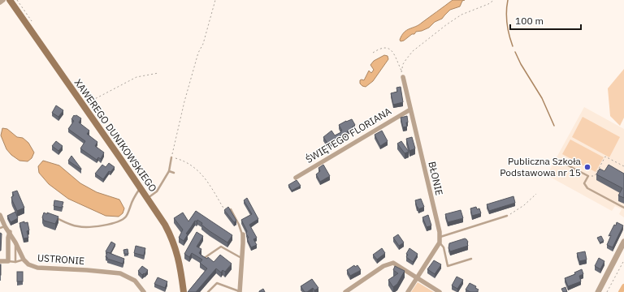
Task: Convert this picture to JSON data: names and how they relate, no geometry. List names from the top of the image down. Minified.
{"streets":{"main road":["XAWEREGO DUNIKOWSKIEGO"],"street":["ŚWIĘTEGO FLORIANA","BŁONIE","USTRONIE"]},"crossings":[["ŚWIĘTEGO FLORIANA","BŁONIE"]],"places":["Publiczna Szkoła Podstawowa nr 15"],"scale_bar":"100 m"}
